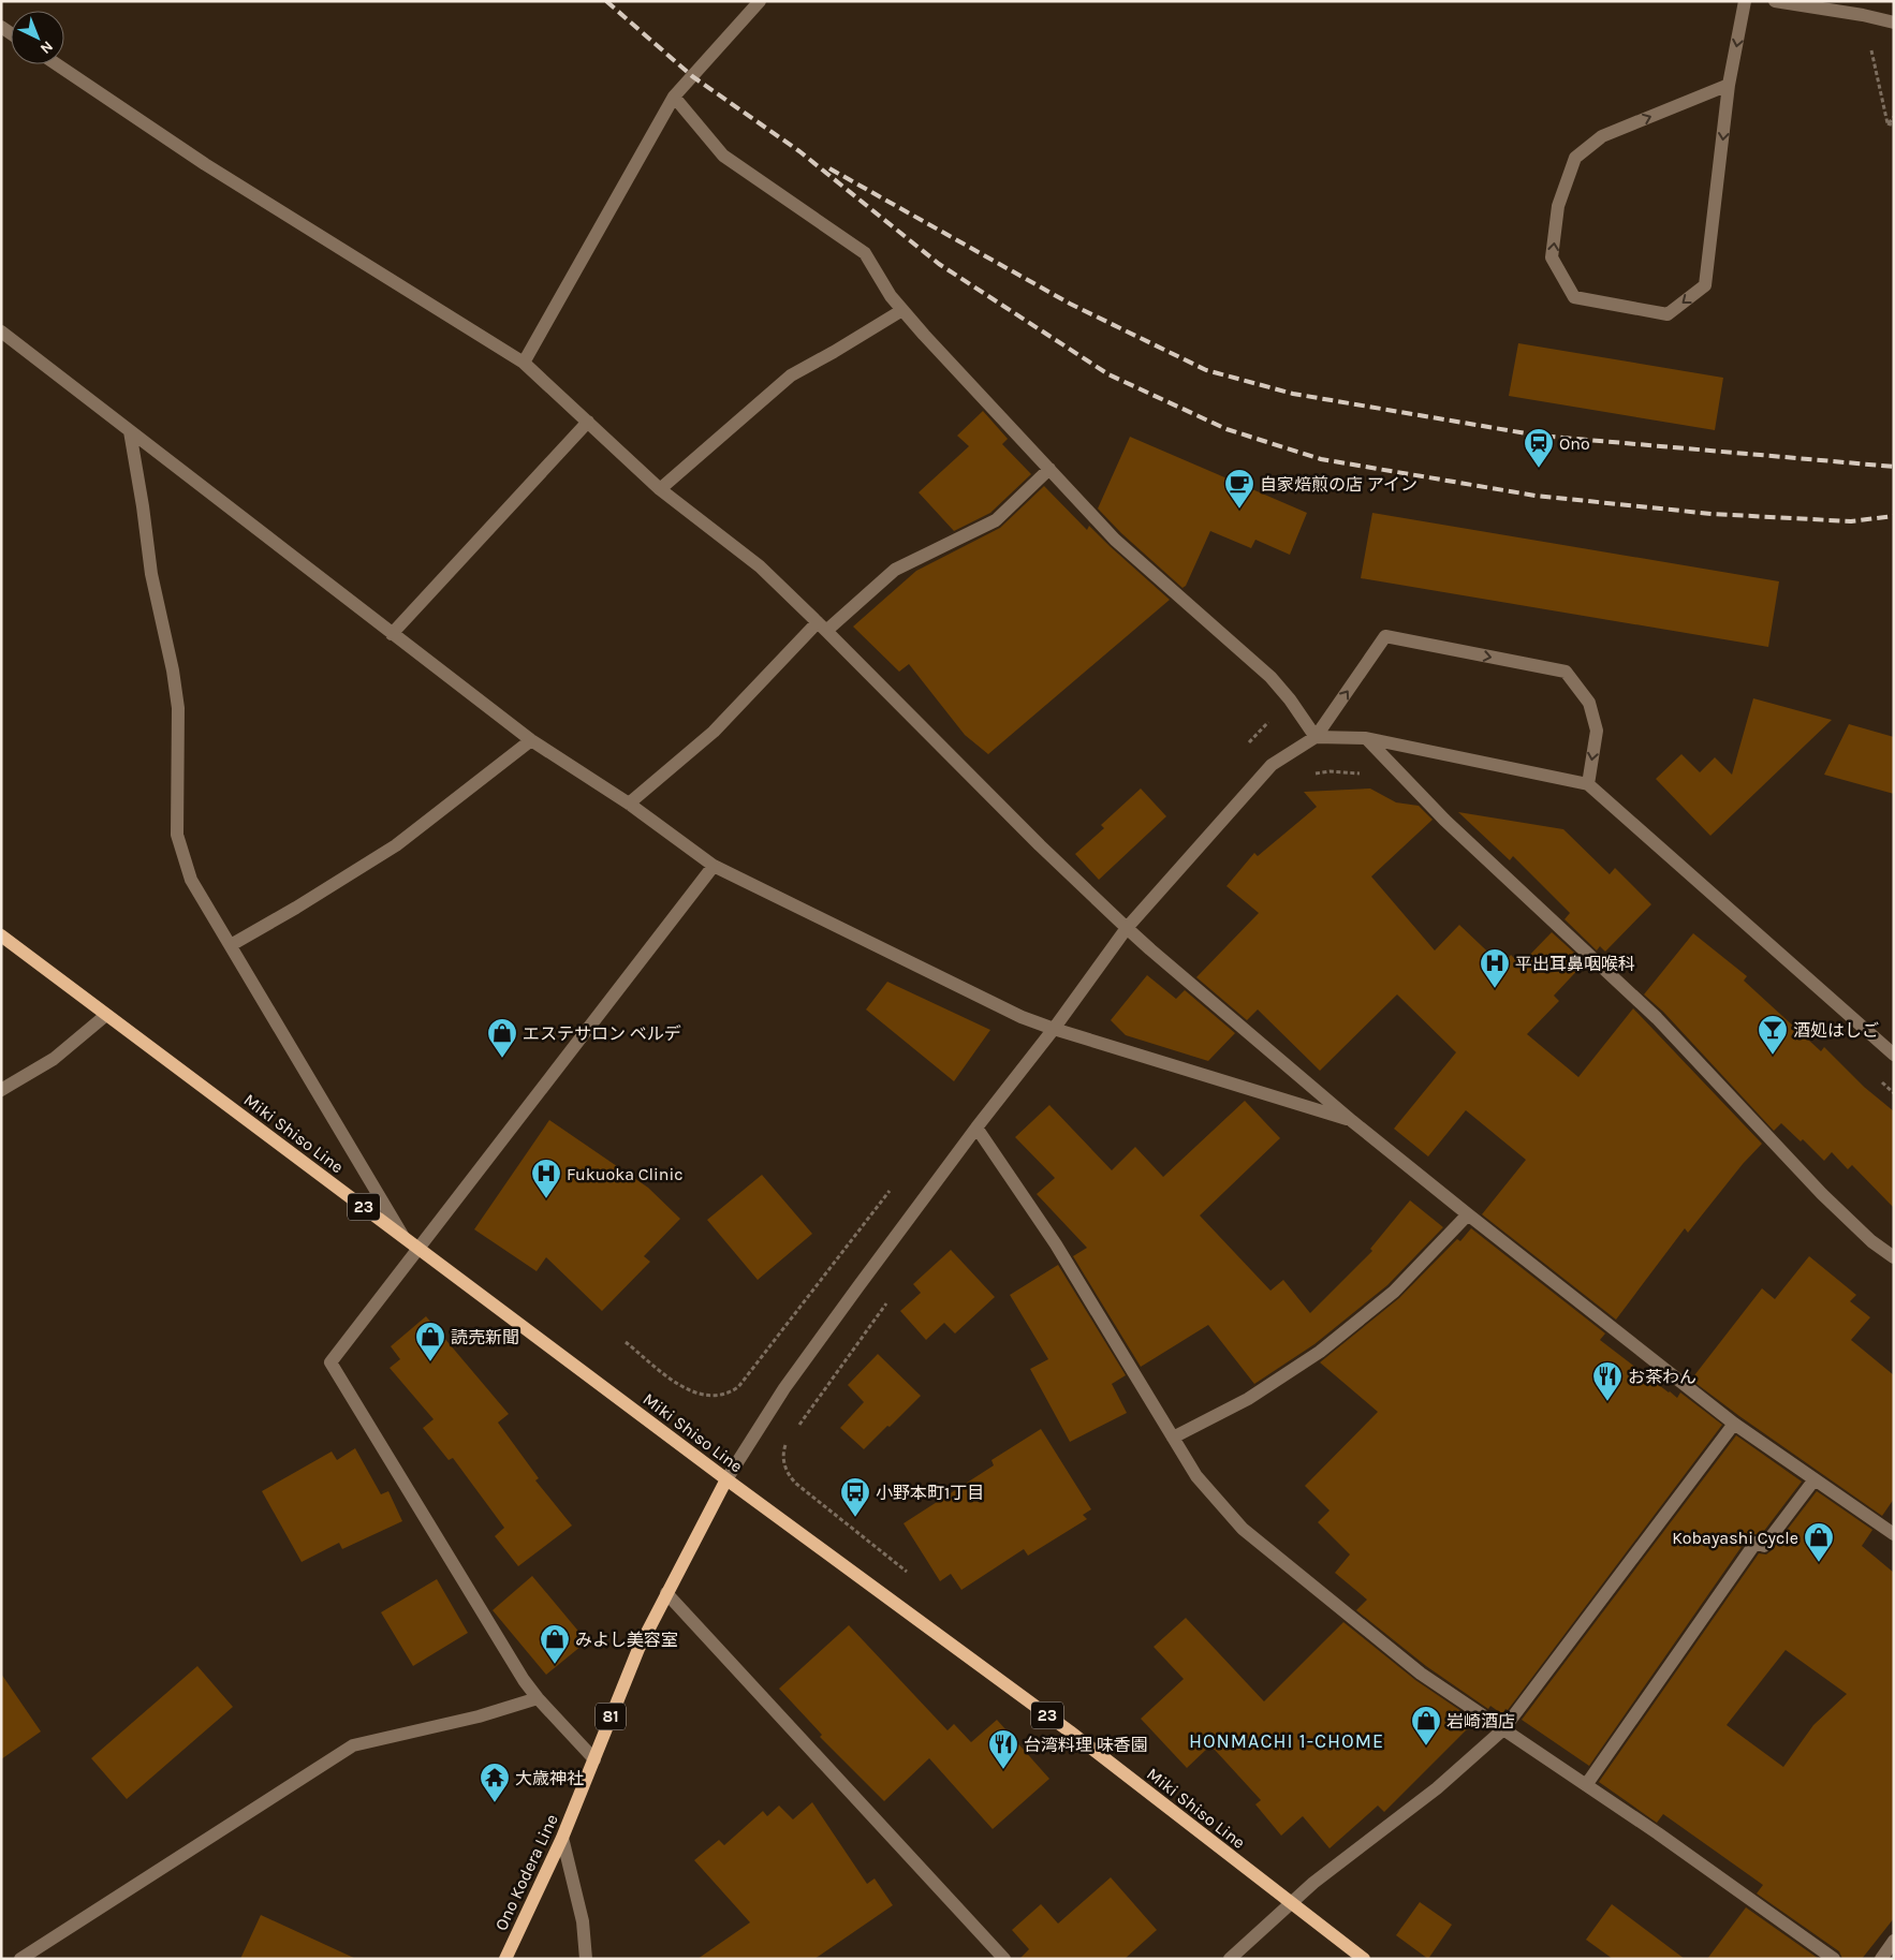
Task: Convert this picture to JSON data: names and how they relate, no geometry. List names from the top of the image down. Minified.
{"streets":{"main road":["Miki Shiso Line","23","81","Ono Kodera Line"]},"crossings":[["Miki Shiso Line","Ono Kodera Line"]],"districts":["HONMACHI 1-CHOME"],"places":{"station":["Ono"],"cafe":["自家焙煎の店 アイン"],"hospital":["平出耳鼻咽喉科","Fukuoka Clinic"],"bar":["酒処はしご"],"shop":["エステサロン ベルデ","読売新聞","Kobayashi Cycle","みよし美容室","岩崎酒店"],"restaurant":["お茶わん","台湾料理 味香園"],"bus stop":["小野本町1丁目"],"temple":["大歳神社"]},"north":"bottom right"}
